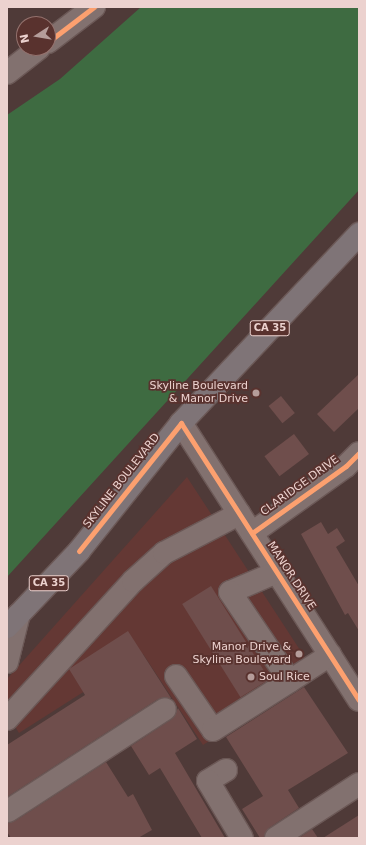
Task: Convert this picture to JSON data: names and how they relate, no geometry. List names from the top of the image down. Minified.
{"streets":{"main road":["CA 35","SKYLINE BOULEVARD"],"street":["CLARIDGE DRIVE","MANOR DRIVE"]},"crossings":[["SKYLINE BOULEVARD","MANOR DRIVE"],["CLARIDGE DRIVE","MANOR DRIVE"]],"places":["Skyline Boulevard & Manor Drive","Manor Drive & Skyline Boulevard","Soul Rice"],"north":"left"}
